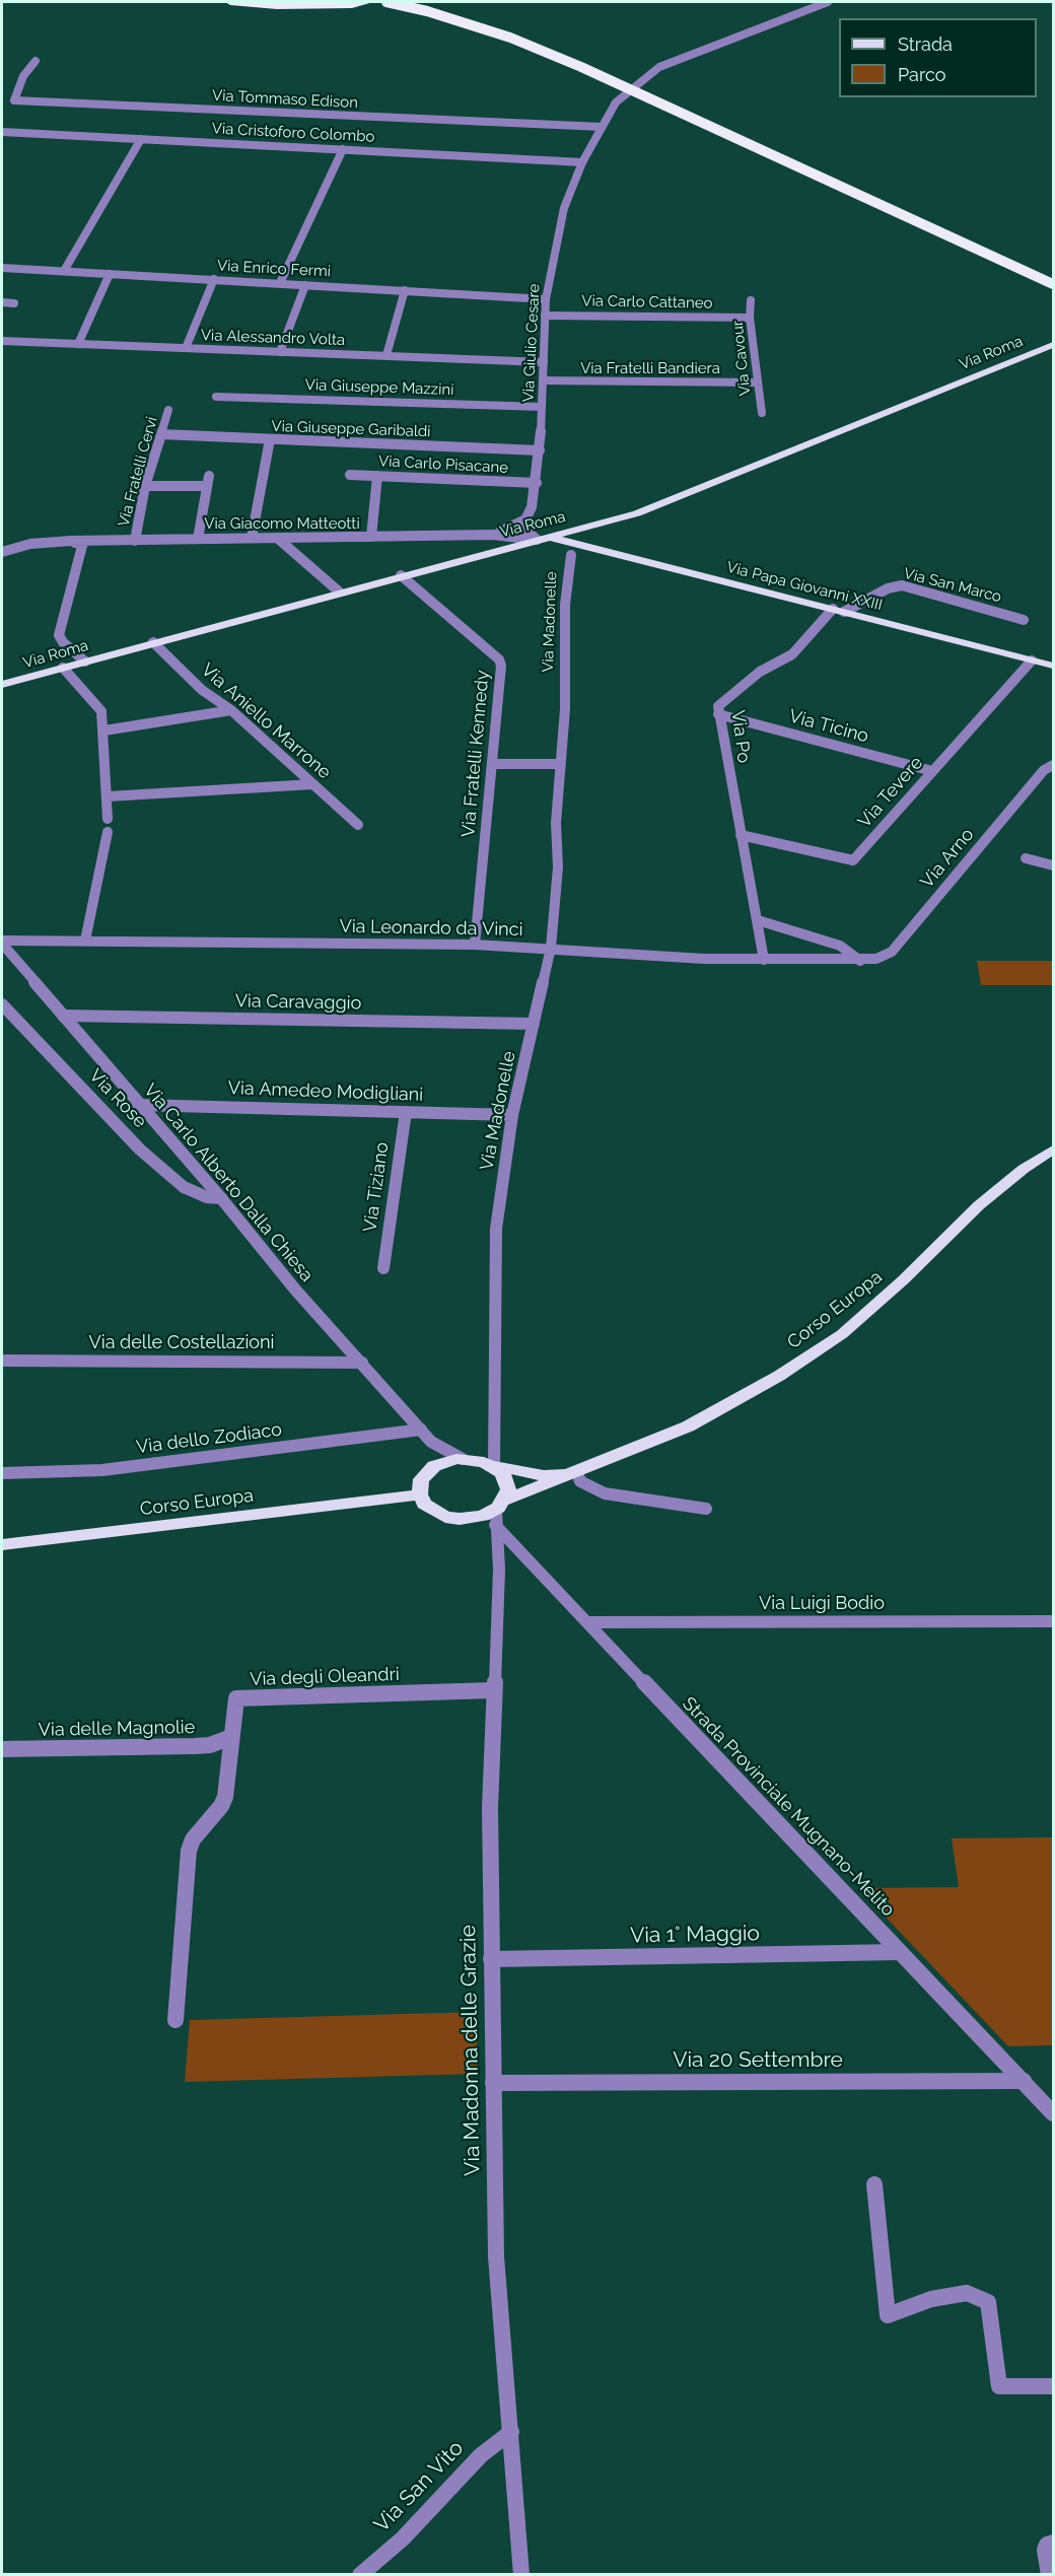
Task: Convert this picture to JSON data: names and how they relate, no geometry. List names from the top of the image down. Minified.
{"streets":{"main road":["Via Roma","Via Papa Giovanni XXIII","Corso Europa"],"street":["Via Tommaso Edison","Via Cristoforo Colombo","Via Enrico Fermi","Via Carlo Cattaneo","Via Alessandro Volta","Via Giulio Cesare","Via Cavour","Via Fratelli Bandiera","Via Giuseppe Mazzini","Via Giuseppe Garibaldi","Via Carlo Pisacane","Via Fratelli Cervi","Via Giacomo Matteotti","Via San Marco","Via Madonelle","Via Aniello Marrone","Via Ticino","Via Po","Via Fratelli Kennedy","Via Tevere","Via Arno","Via Leonardo da Vinci","Via Caravaggio","Via Amedeo Modigliani","Via Rose","Via Carlo Alberto Dalla Chiesa","Via Tiziano","Via delle Costellazioni","Via dello Zodiaco","Via Luigi Bodio","Via degli Oleandri","Via delle Magnolie","Strada Provinciale Mugnano-Melito","Via 1° Maggio","Via Madonna delle Grazie","Via 20 Settembre","Via San Vito"]},"crossings":[["Via Tommaso Edison","Via Giulio Cesare"],["Via Cristoforo Colombo","Via Giulio Cesare"],["Via Enrico Fermi","Via Giulio Cesare"],["Via Carlo Cattaneo","Via Giulio Cesare"],["Via Carlo Cattaneo","Via Cavour"],["Via Alessandro Volta","Via Giulio Cesare"],["Via Giulio Cesare","Via Fratelli Bandiera"],["Via Giulio Cesare","Via Giuseppe Mazzini"],["Via Giulio Cesare","Via Giuseppe Garibaldi"],["Via Giulio Cesare","Via Carlo Pisacane"],["Via Giulio Cesare","Via Giacomo Matteotti"],["Via Roma","Via Giacomo Matteotti"],["Via Roma","Via Papa Giovanni XXIII"],["Via Roma","Via Aniello Marrone"],["Via Roma","Via Fratelli Kennedy"],["Via Cavour","Via Fratelli Bandiera"],["Via Giuseppe Garibaldi","Via Fratelli Cervi"],["Via Fratelli Cervi","Via Giacomo Matteotti"],["Via San Marco","Via Papa Giovanni XXIII"],["Via San Marco","Via Po"],["Via Papa Giovanni XXIII","Via Po"],["Via Papa Giovanni XXIII","Via Tevere"],["Via Madonelle","Via Leonardo da Vinci"],["Via Madonelle","Via Caravaggio"],["Via Madonelle","Via Amedeo Modigliani"],["Via Madonelle","Via Carlo Alberto Dalla Chiesa"],["Via Madonelle","Corso Europa"],["Via Madonelle","Strada Provinciale Mugnano-Melito"],["Via Madonelle","Via Madonna delle Grazie"],["Via Ticino","Via Po"],["Via Ticino","Via Tevere"],["Via Po","Via Tevere"],["Via Po","Via Leonardo da Vinci"],["Via Fratelli Kennedy","Via Leonardo da Vinci"],["Via Arno","Via Leonardo da Vinci"],["Via Leonardo da Vinci","Via Carlo Alberto Dalla Chiesa"],["Via Caravaggio","Via Carlo Alberto Dalla Chiesa"],["Via Amedeo Modigliani","Via Carlo Alberto Dalla Chiesa"],["Via Amedeo Modigliani","Via Tiziano"],["Via Rose","Via Carlo Alberto Dalla Chiesa"],["Via Carlo Alberto Dalla Chiesa","Corso Europa"],["Via Carlo Alberto Dalla Chiesa","Via delle Costellazioni"],["Via Carlo Alberto Dalla Chiesa","Via dello Zodiaco"],["Via Carlo Alberto Dalla Chiesa","Strada Provinciale Mugnano-Melito"],["Via Carlo Alberto Dalla Chiesa","Via Madonna delle Grazie"],["Corso Europa","Strada Provinciale Mugnano-Melito"],["Corso Europa","Via Madonna delle Grazie"],["Via Luigi Bodio","Strada Provinciale Mugnano-Melito"],["Via degli Oleandri","Via delle Magnolie"],["Via degli Oleandri","Via Madonna delle Grazie"],["Strada Provinciale Mugnano-Melito","Via 1° Maggio"],["Strada Provinciale Mugnano-Melito","Via Madonna delle Grazie"],["Strada Provinciale Mugnano-Melito","Via 20 Settembre"],["Via 1° Maggio","Via Madonna delle Grazie"],["Via Madonna delle Grazie","Via 20 Settembre"],["Via Madonna delle Grazie","Via San Vito"]],"legend":["Strada","Parco"]}
